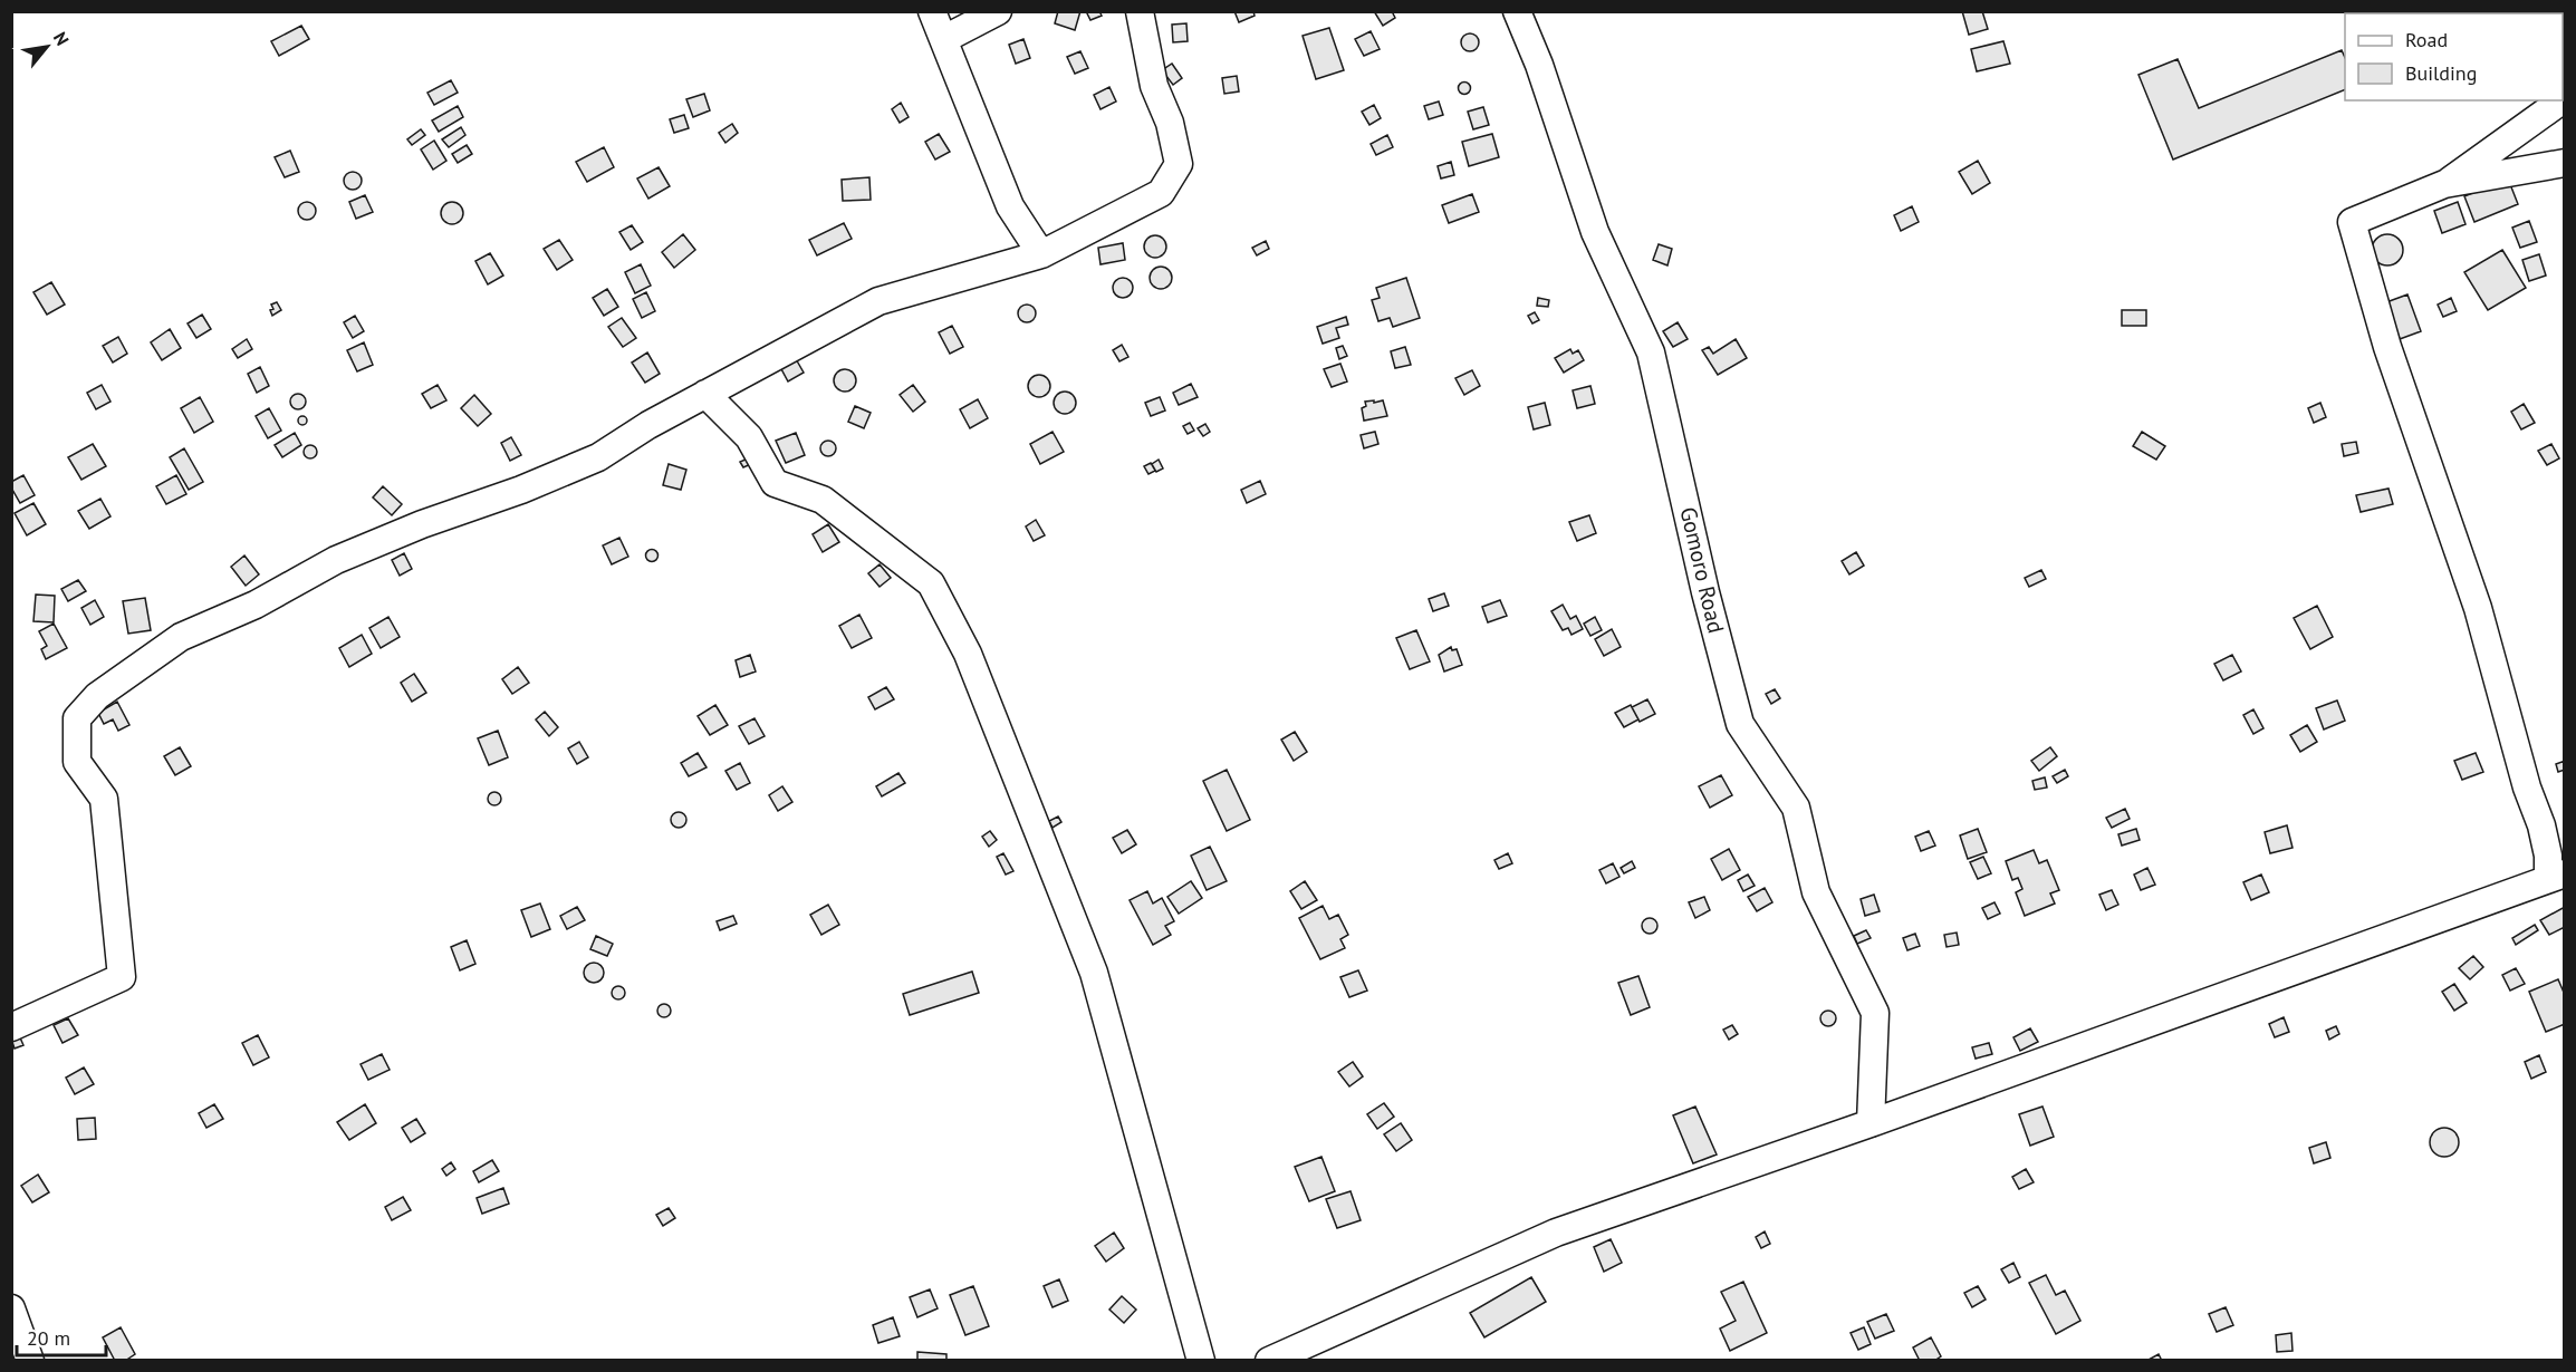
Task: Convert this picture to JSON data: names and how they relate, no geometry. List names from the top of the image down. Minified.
{"streets":{"street":["Gomoro Road"]},"legend":["Road","Building"],"scale_bar":"20 m","north":"top right"}
